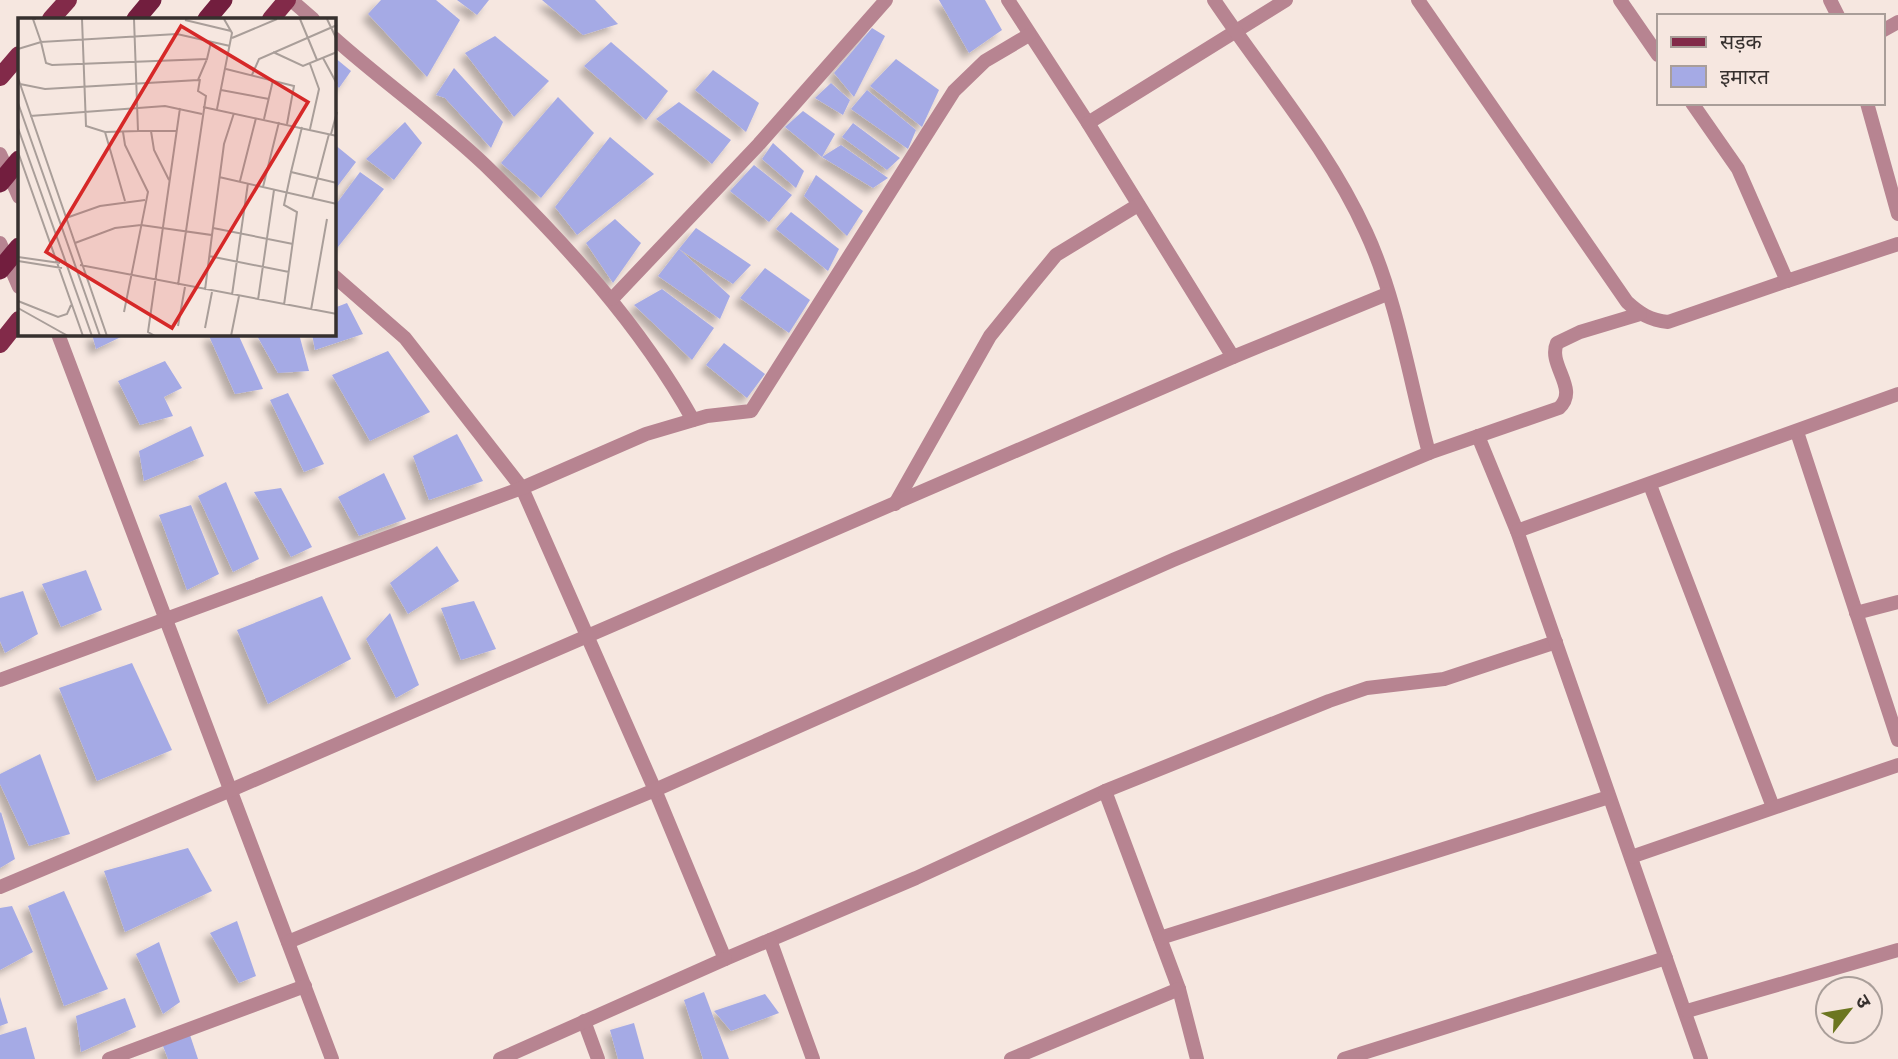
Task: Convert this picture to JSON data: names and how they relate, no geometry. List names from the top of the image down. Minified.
{"legend":["सड़क","इमारत"],"north":"top right"}
